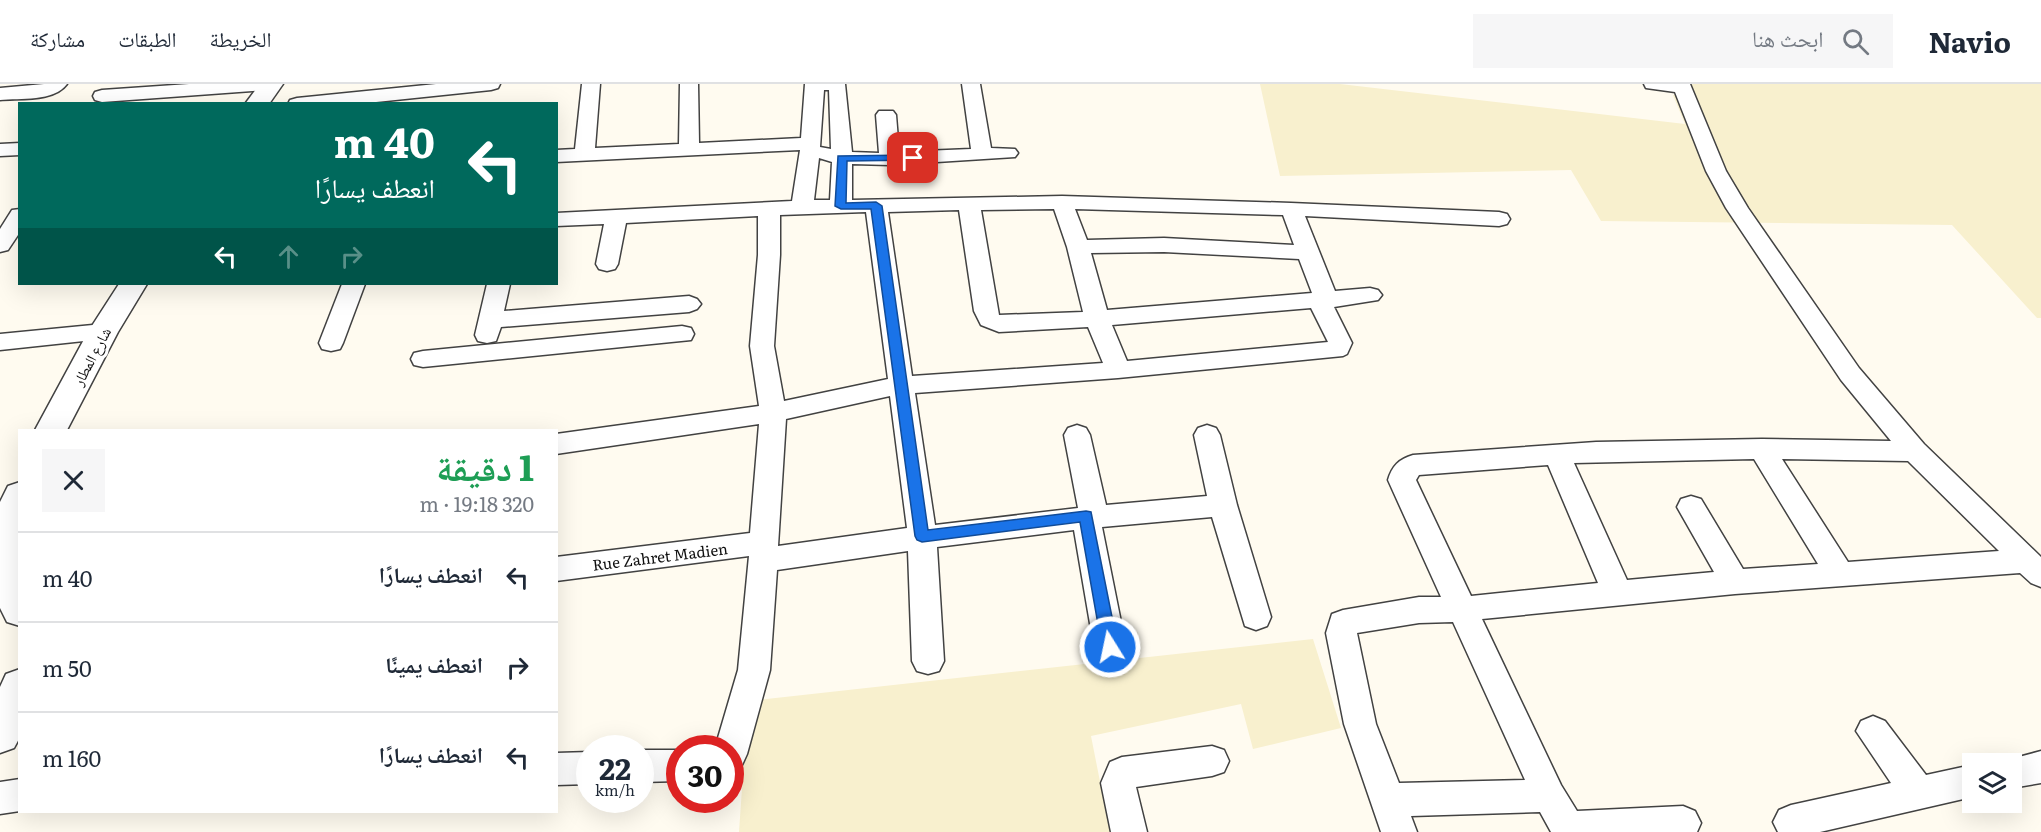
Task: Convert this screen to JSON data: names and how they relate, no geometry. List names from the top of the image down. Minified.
{"streets":{"street":["شارع المطار","Rue Zahret Madien"]},"page":{"header":"Navio","search":"ابحث هنا","nav":["الخريطة","الطبقات","مشاركة"],"turn":["40 m","انعطف يسارًا"],"heading":["1 دقيقة","320 m · 19:18"],"list":[{"name":"انعطف يسارًا","value":"40 m"},{"name":"انعطف يمينًا","value":"50 m"},{"name":"انعطف يسارًا","value":"160 m"}],"speed":"22 km/h","limit":"30"}}
